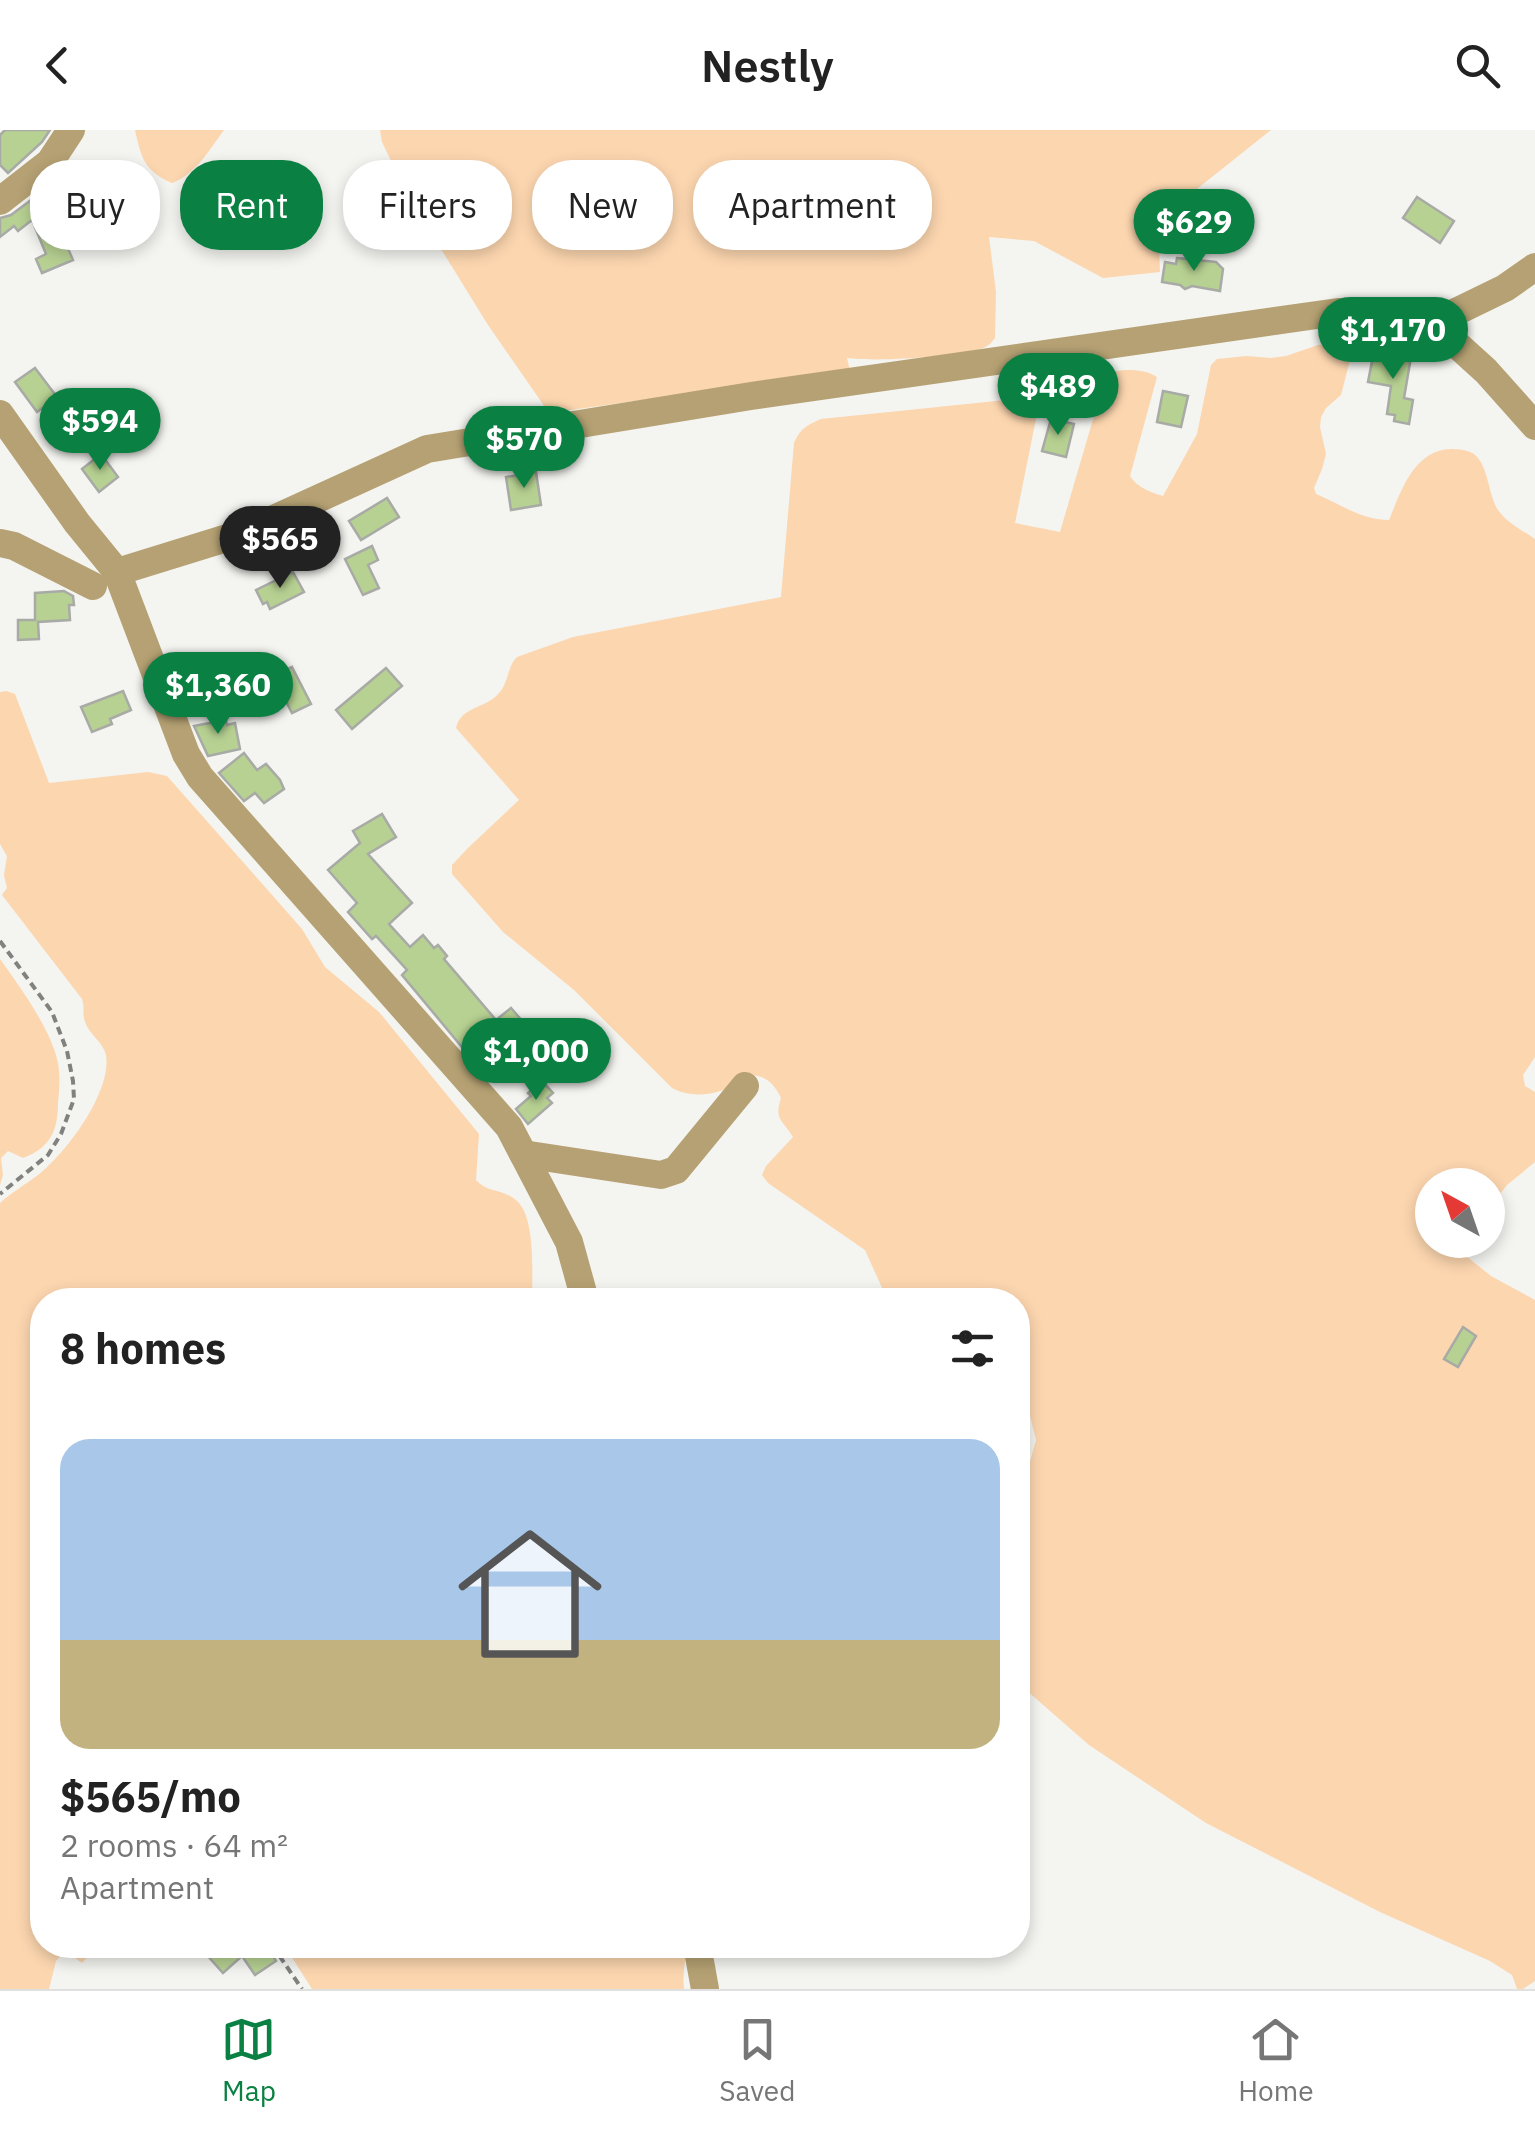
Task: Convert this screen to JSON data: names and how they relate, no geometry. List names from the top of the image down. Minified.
{"north":"top left","page":{"header":"Nestly","chip":["Buy","Rent","Filters","New","Apartment"],"price":["$629","$1,170","$489","$594","$570","$565","$1,360","$1,000"],"heading":"8 homes","list":[{"name":"$565/mo","note":"2 rooms · 64 m² · Apartment"}],"tabs":["Map","Saved","Home"]}}
